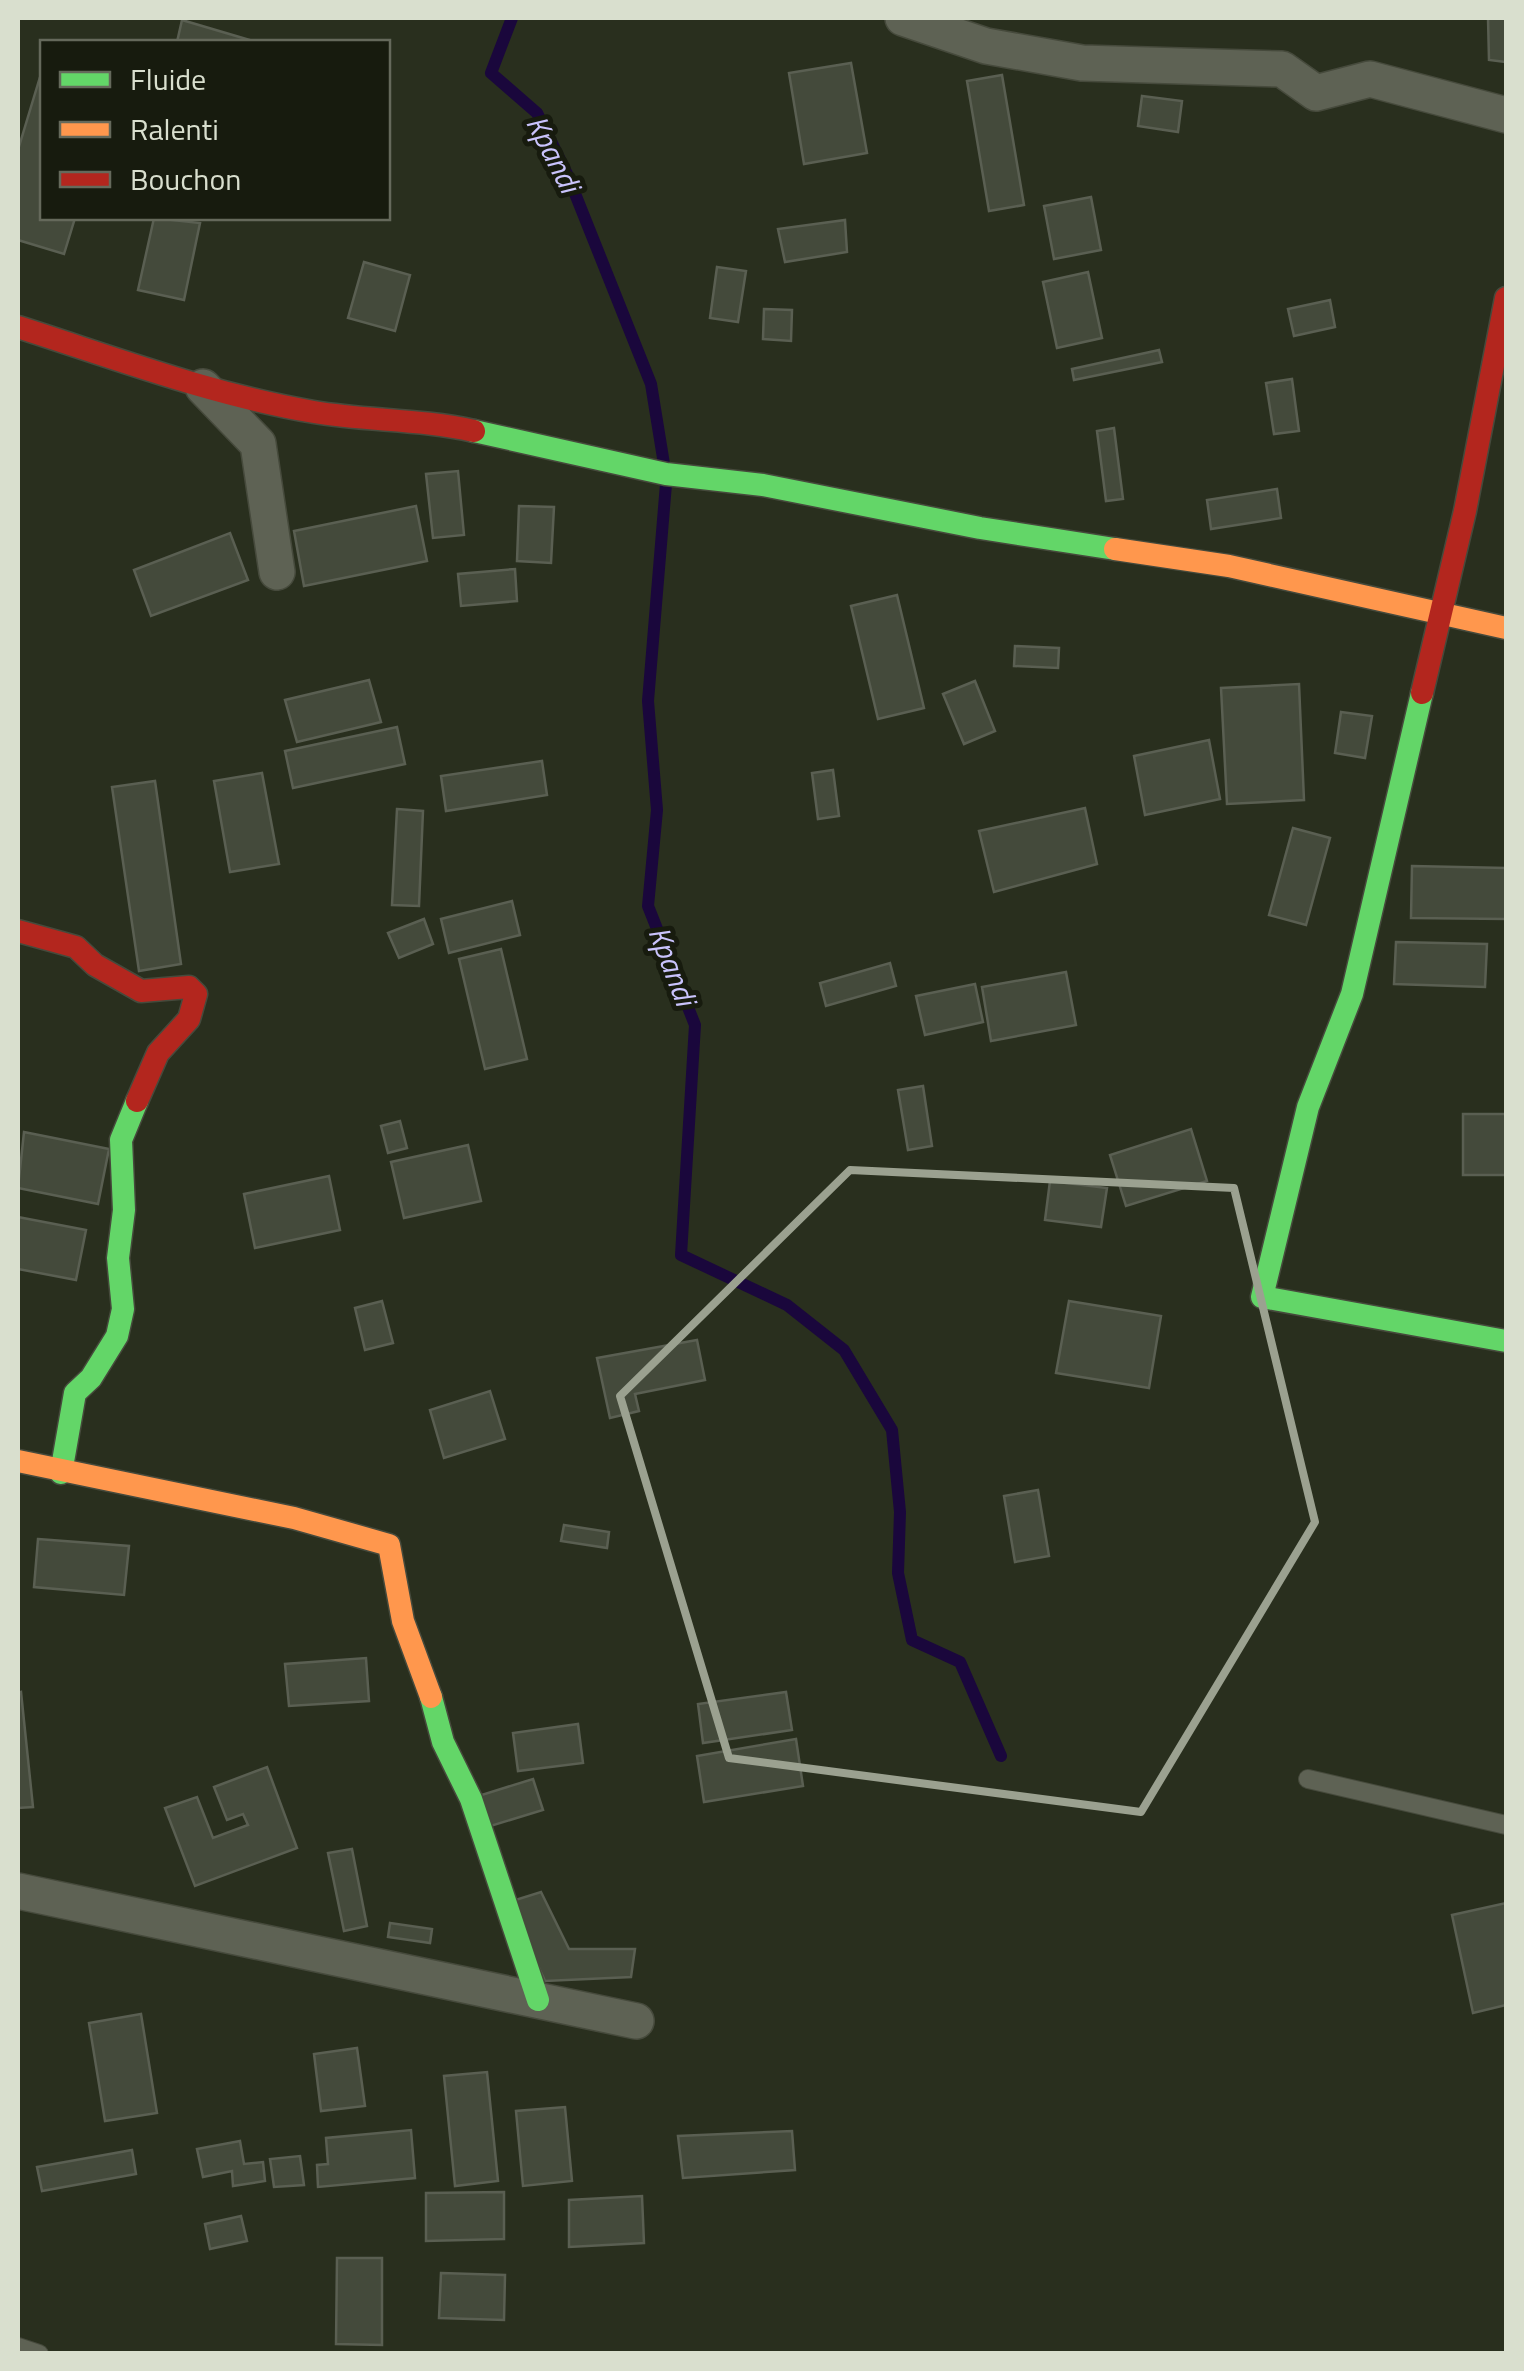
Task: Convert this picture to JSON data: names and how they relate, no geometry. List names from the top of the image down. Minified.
{"water":["Kpandi"],"legend":["Fluide","Ralenti","Bouchon"]}
